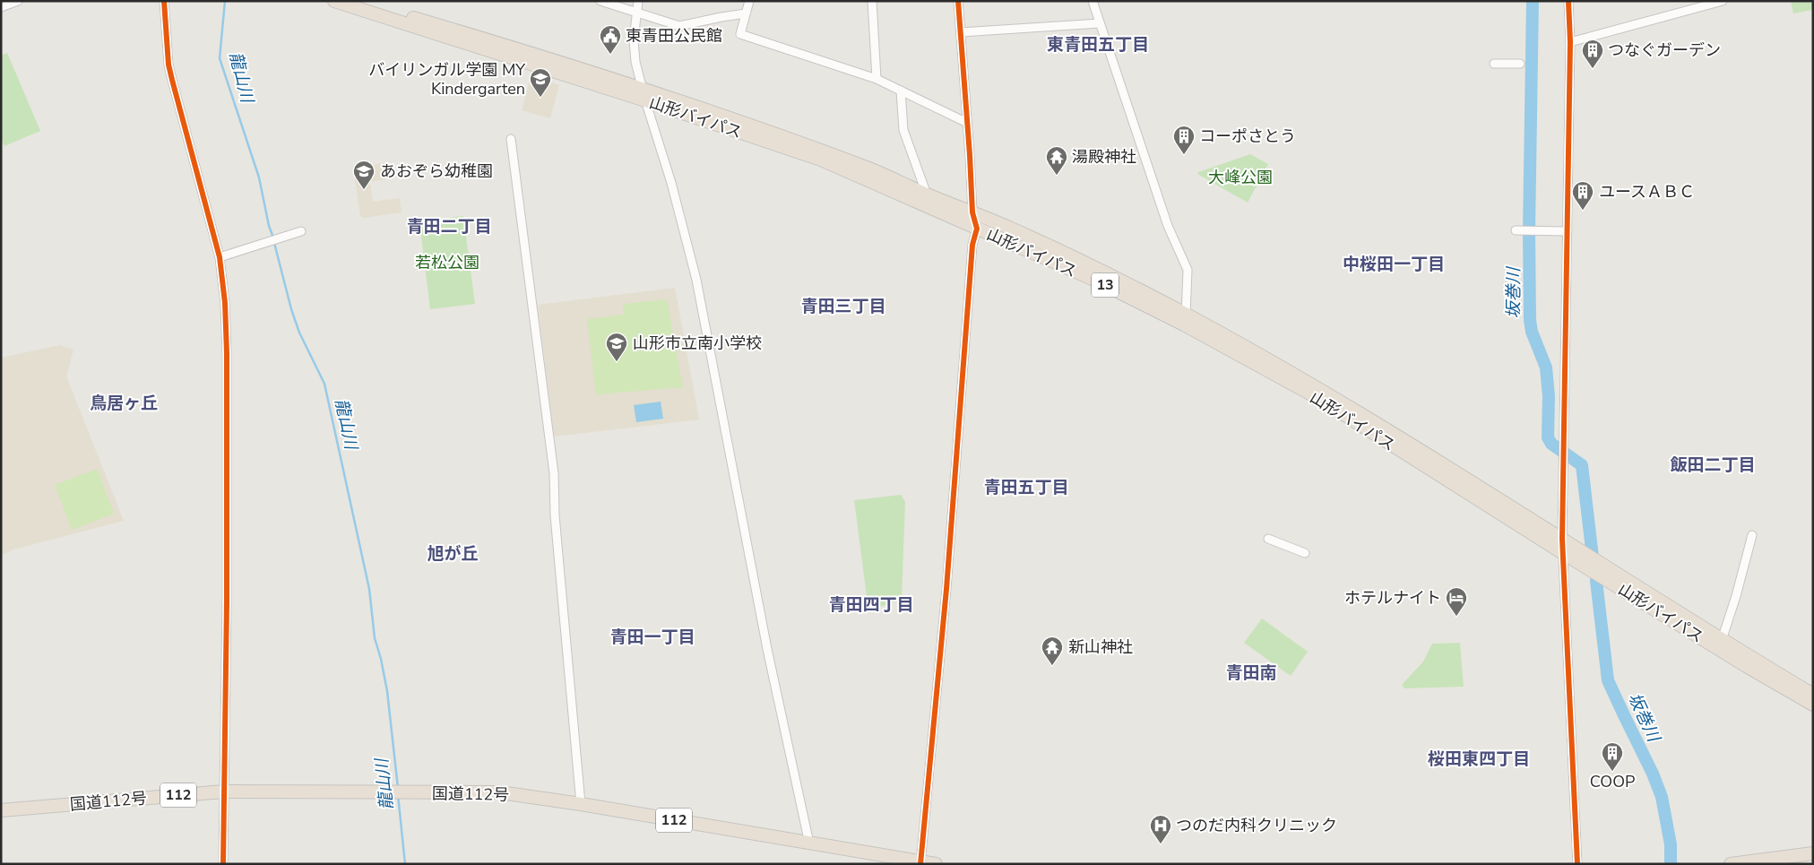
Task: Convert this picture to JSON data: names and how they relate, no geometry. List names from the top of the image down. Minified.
{"streets":{"highway":["山形バイパス","13","国道112号","112"]},"districts":["東青田五丁目","青田二丁目","中桜田一丁目","青田三丁目","鳥居ヶ丘","飯田二丁目","青田五丁目","旭が丘","青田四丁目","青田一丁目","青田南","桜田東四丁目"],"water":["龍山川","坂巻川"],"parks":["大峰公園","若松公園"],"places":{"public building":["東青田公民館"],"building":["つなぐガーデン","コーポさとう","ユースＡＢＣ","COOP"],"school or university":["バイリンガル学園 MY Kindergarten","あおぞら幼稚園","山形市立南小学校"],"temple":["湯殿神社","新山神社"],"hotel":["ホテルナイト"],"hospital":["つのだ内科クリニック"]}}
